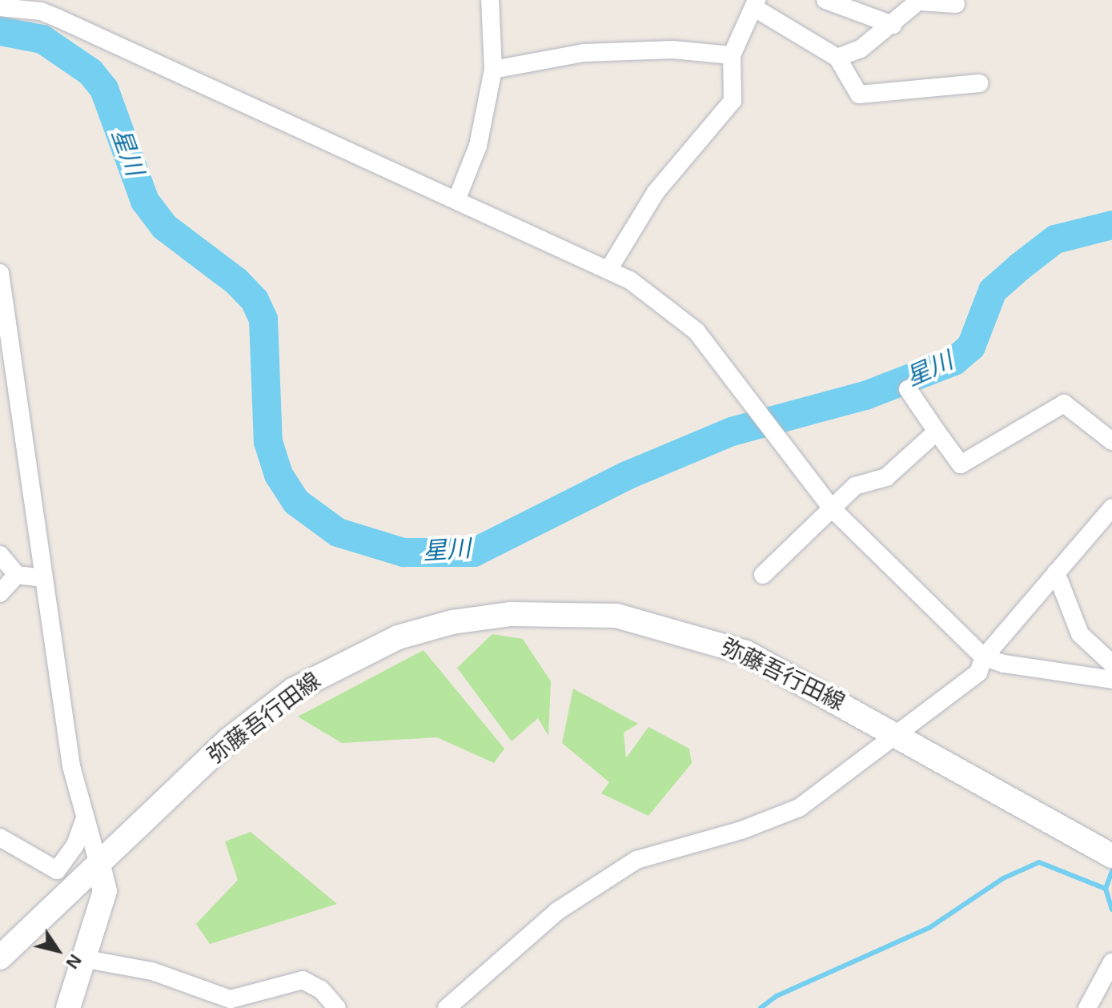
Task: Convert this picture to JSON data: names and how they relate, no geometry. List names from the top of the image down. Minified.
{"streets":{"main road":["弥藤吾行田線"]},"water":["星川"],"north":"bottom right"}
